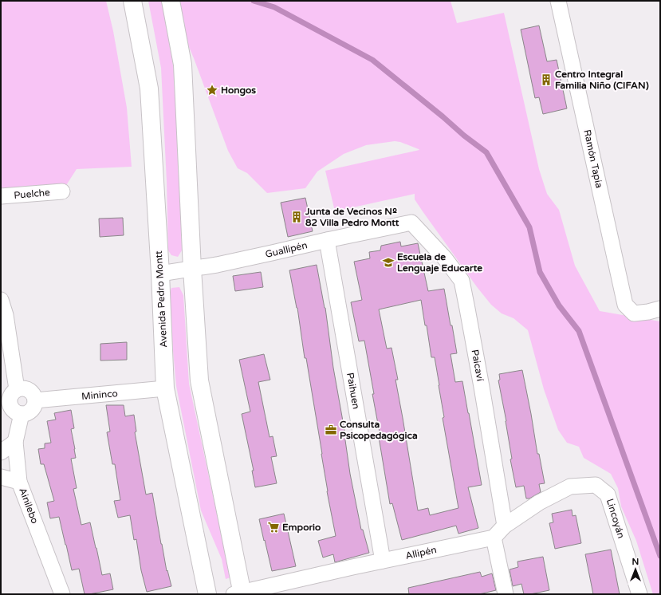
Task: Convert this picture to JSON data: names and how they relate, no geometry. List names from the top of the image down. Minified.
{"streets":{"main road":["Avenida Pedro Montt"],"street":["Ramón Tapia","Puelche","Guallipén","Paicaví","Paihuen","Mininco","Ainilebo","Lincoyán","Allipén"]},"crossings":[["Guallipén","Avenida Pedro Montt"],["Guallipén","Paicaví"],["Guallipén","Paihuen"],["Avenida Pedro Montt","Mininco"],["Paicaví","Lincoyán"],["Paihuen","Allipén"],["Mininco","Ainilebo"]],"places":{"building":["Centro Integral Familia Niño (CIFAN)","Junta de Vecinos Nº 82 Villa Pedro Montt"],"place":["Hongos"],"school or university":["Escuela de Lenguaje Educarte"],"office":["Consulta Psicopedagógica"],"supermarket":["Emporio"]},"north":"top"}
